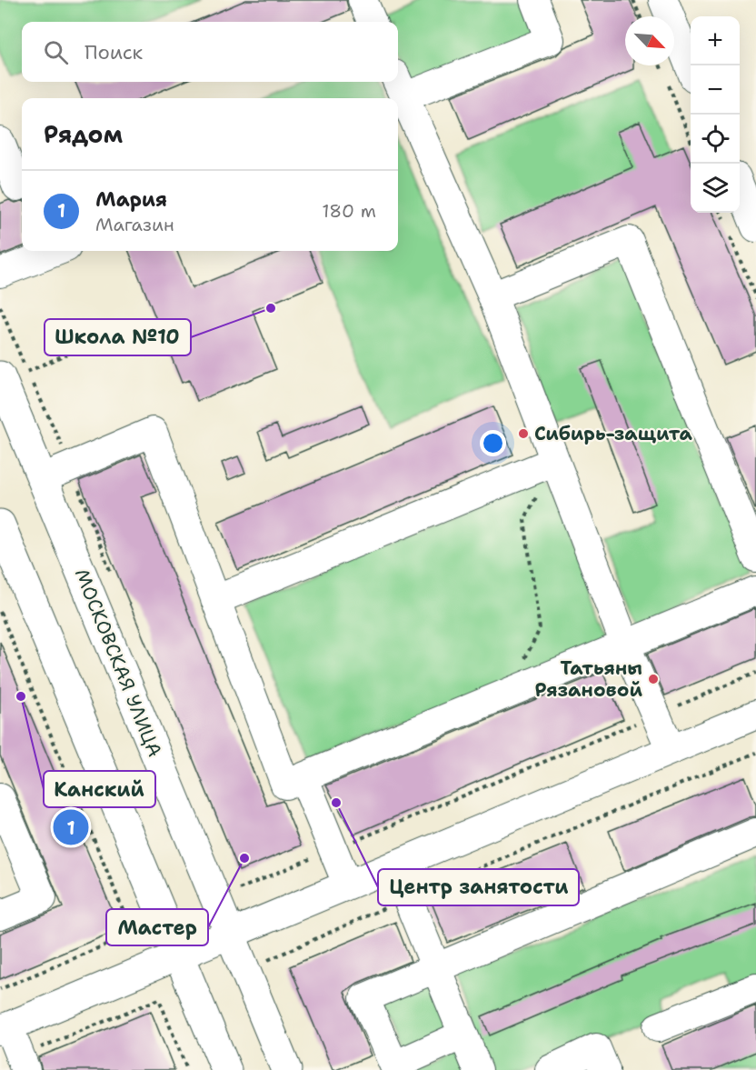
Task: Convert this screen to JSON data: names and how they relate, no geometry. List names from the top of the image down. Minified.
{"streets":{"main road":["МОСКОВСКАЯ УЛИЦА"]},"places":["Школа №10","Сибирь-защита","Татьяны Рязановой","Канский","Центр занятости","Мастер"],"north":"bottom right","page":{"map_buttons":["+","−"],"search":"Поиск","heading":"Рядом","list":[{"mark":"1","name":"Мария","note":"Магазин","value":"180 m"}],"pins":"1"}}
